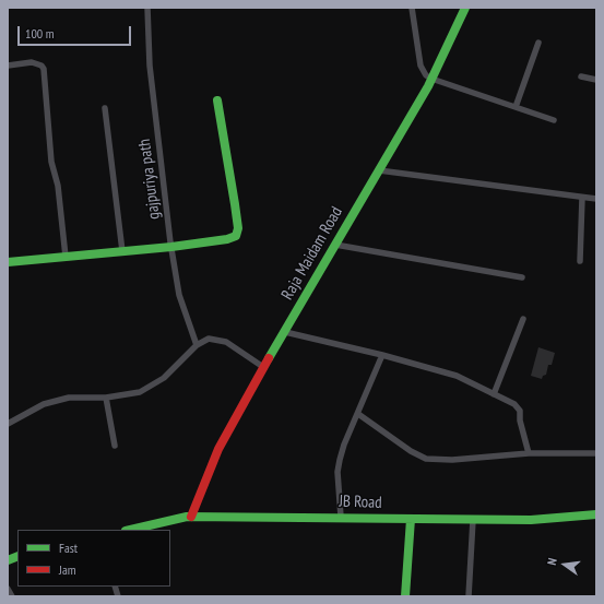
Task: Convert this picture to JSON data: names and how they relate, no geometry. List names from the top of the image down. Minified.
{"streets":{"street":["gajpuriya path","Raja Maidam Road","JB Road"]},"crossings":[["Raja Maidam Road","JB Road"]],"legend":["Fast","Jam"],"scale_bar":"100 m","north":"left"}
